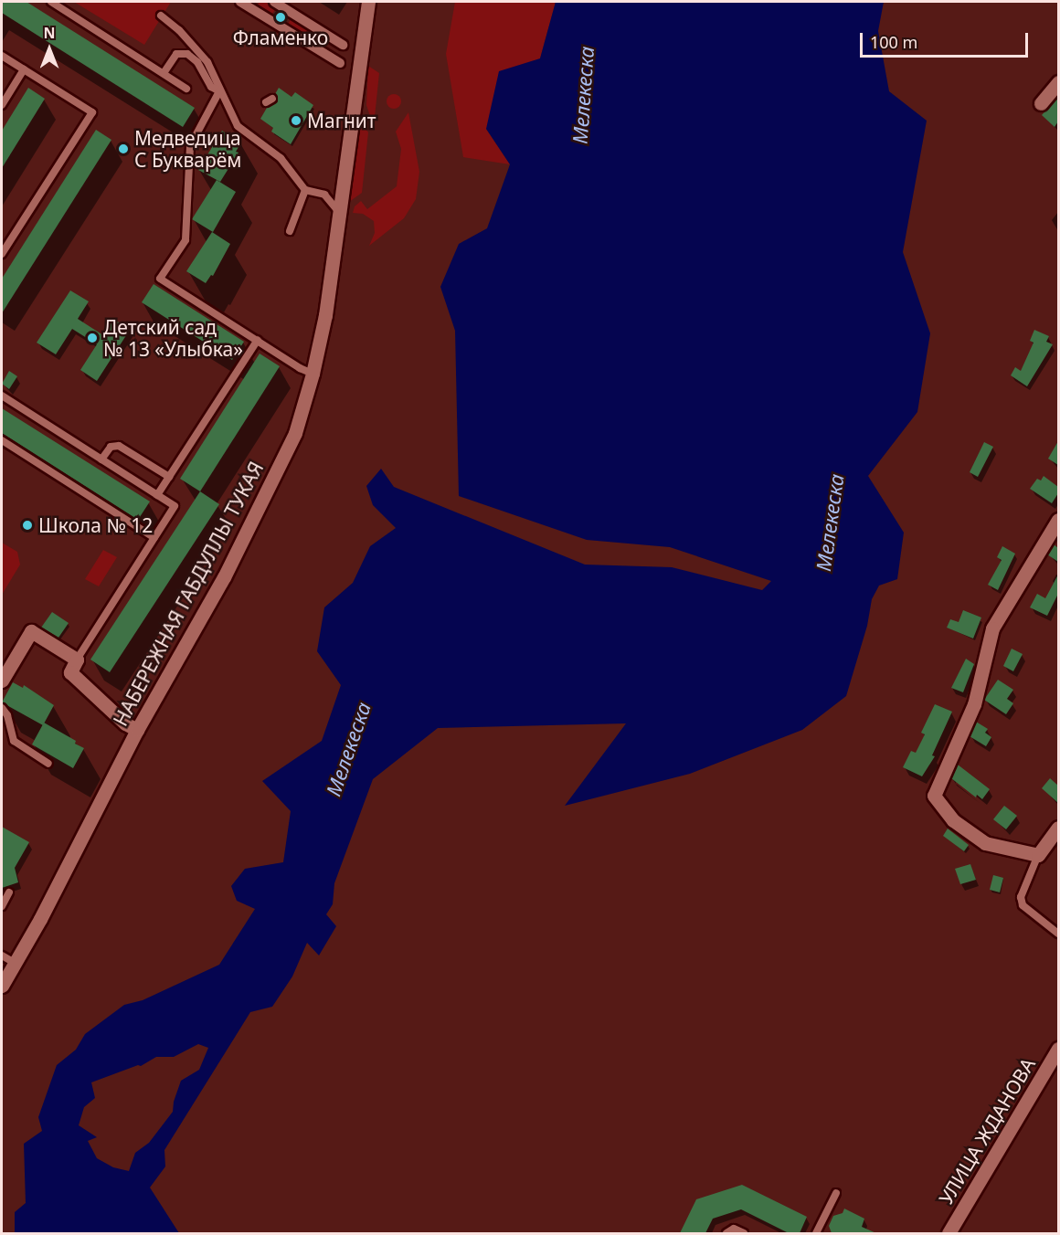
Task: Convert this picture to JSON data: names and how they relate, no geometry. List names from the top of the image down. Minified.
{"streets":{"main road":["НАБЕРЕЖНАЯ ГАБДУЛЛЫ ТУКАЯ","УЛИЦА ЖДАНОВА"]},"water":["Мелекеска"],"places":["Фламенко","Магнит","Медведица С Букварём","Детский сад № 13 «Улыбка»","Школа № 12"],"scale_bar":"100 m","north":"top"}
